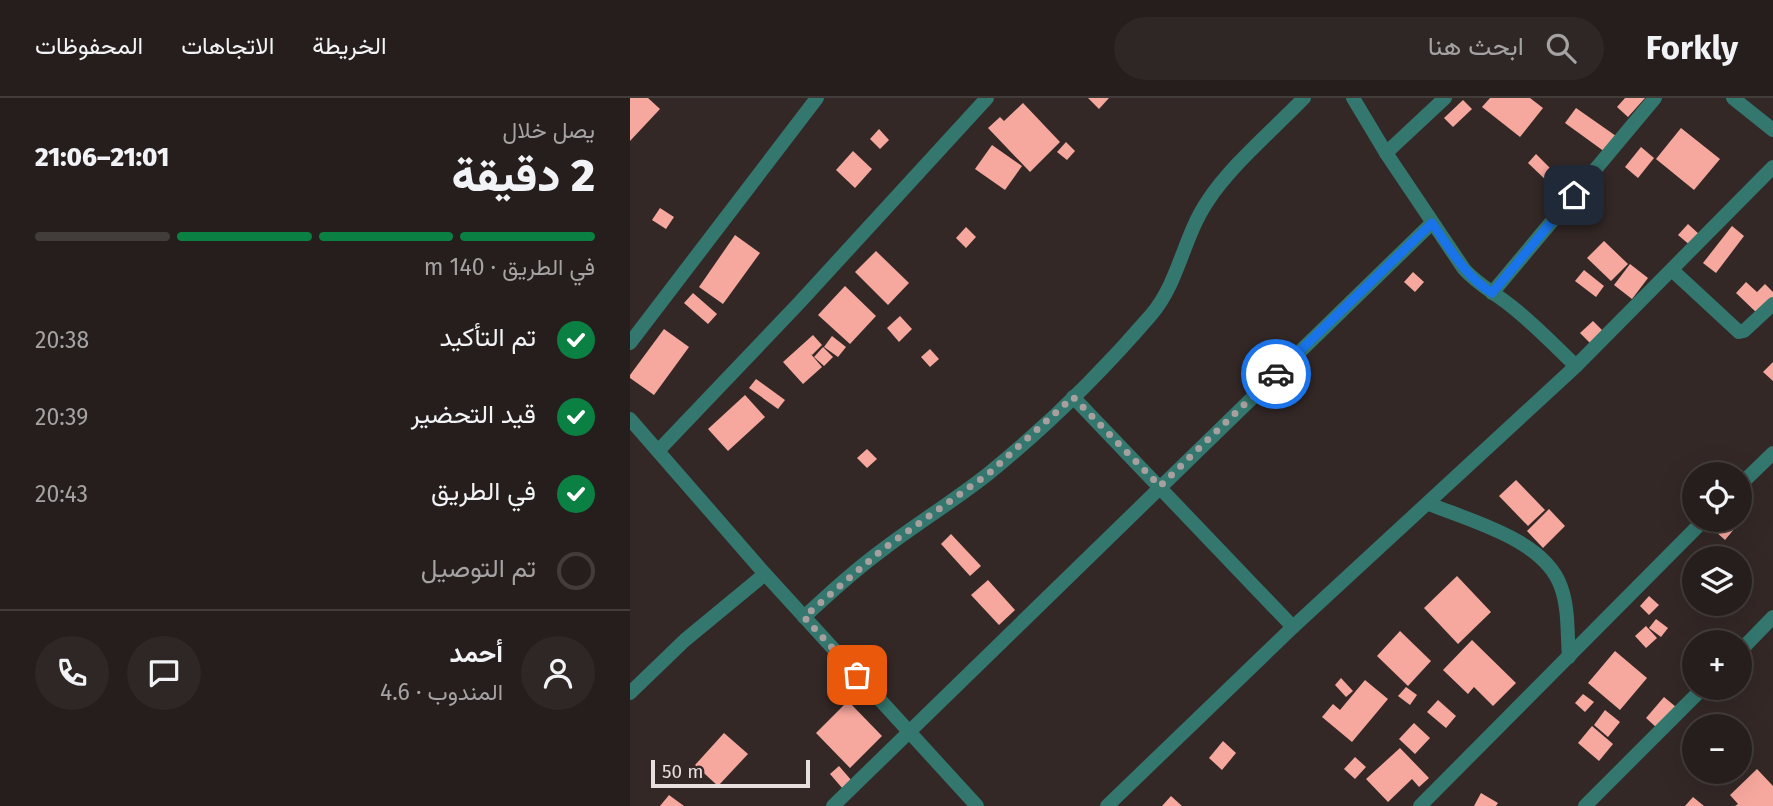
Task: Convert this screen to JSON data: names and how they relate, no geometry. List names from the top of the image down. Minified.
{"scale_bar":"50 m","page":{"header":"Forkly","search":"ابحث هنا","nav":["الخريطة","الاتجاهات","المحفوظات"],"heading":["2 دقيقة","يصل خلال","21:01–21:06"],"panel":["أحمد","المندوب · 4.6"],"bar":"في الطريق · 140 m","list":[["تم التأكيد","20:38"],["قيد التحضير","20:39"],["في الطريق","20:43"],"تم التوصيل"],"map_buttons":["+","−"],"scale":"50 m"}}
